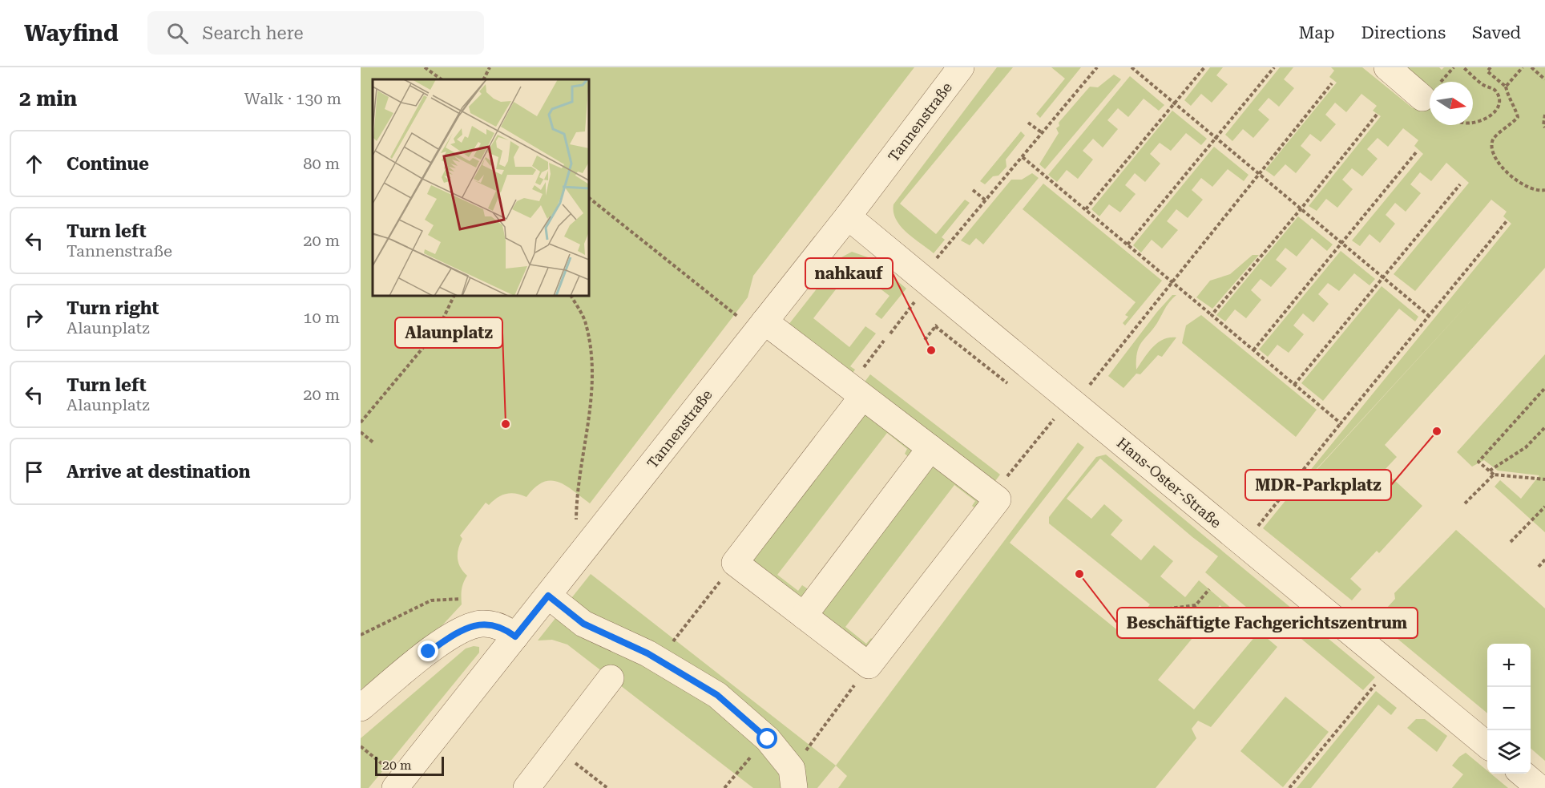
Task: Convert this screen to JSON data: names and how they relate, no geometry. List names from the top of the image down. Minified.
{"streets":{"street":["Tannenstraße","Hans-Oster-Straße"]},"crossings":[["Tannenstraße","Hans-Oster-Straße"]],"places":["nahkauf","Alaunplatz","MDR-Parkplatz","Beschäftigte Fachgerichtszentrum"],"scale_bar":"20 m","north":"right","page":{"header":"Wayfind","search":"Search here","nav":["Map","Directions","Saved"],"heading":["2 min","Walk · 130 m"],"list":[["Continue","80 m"],["Turn left","Tannenstraße","20 m"],["Turn right","Alaunplatz","10 m"],["Turn left","Alaunplatz","20 m"],"Arrive at destination"],"map_buttons":["+","−"],"scale":"20 m"}}
